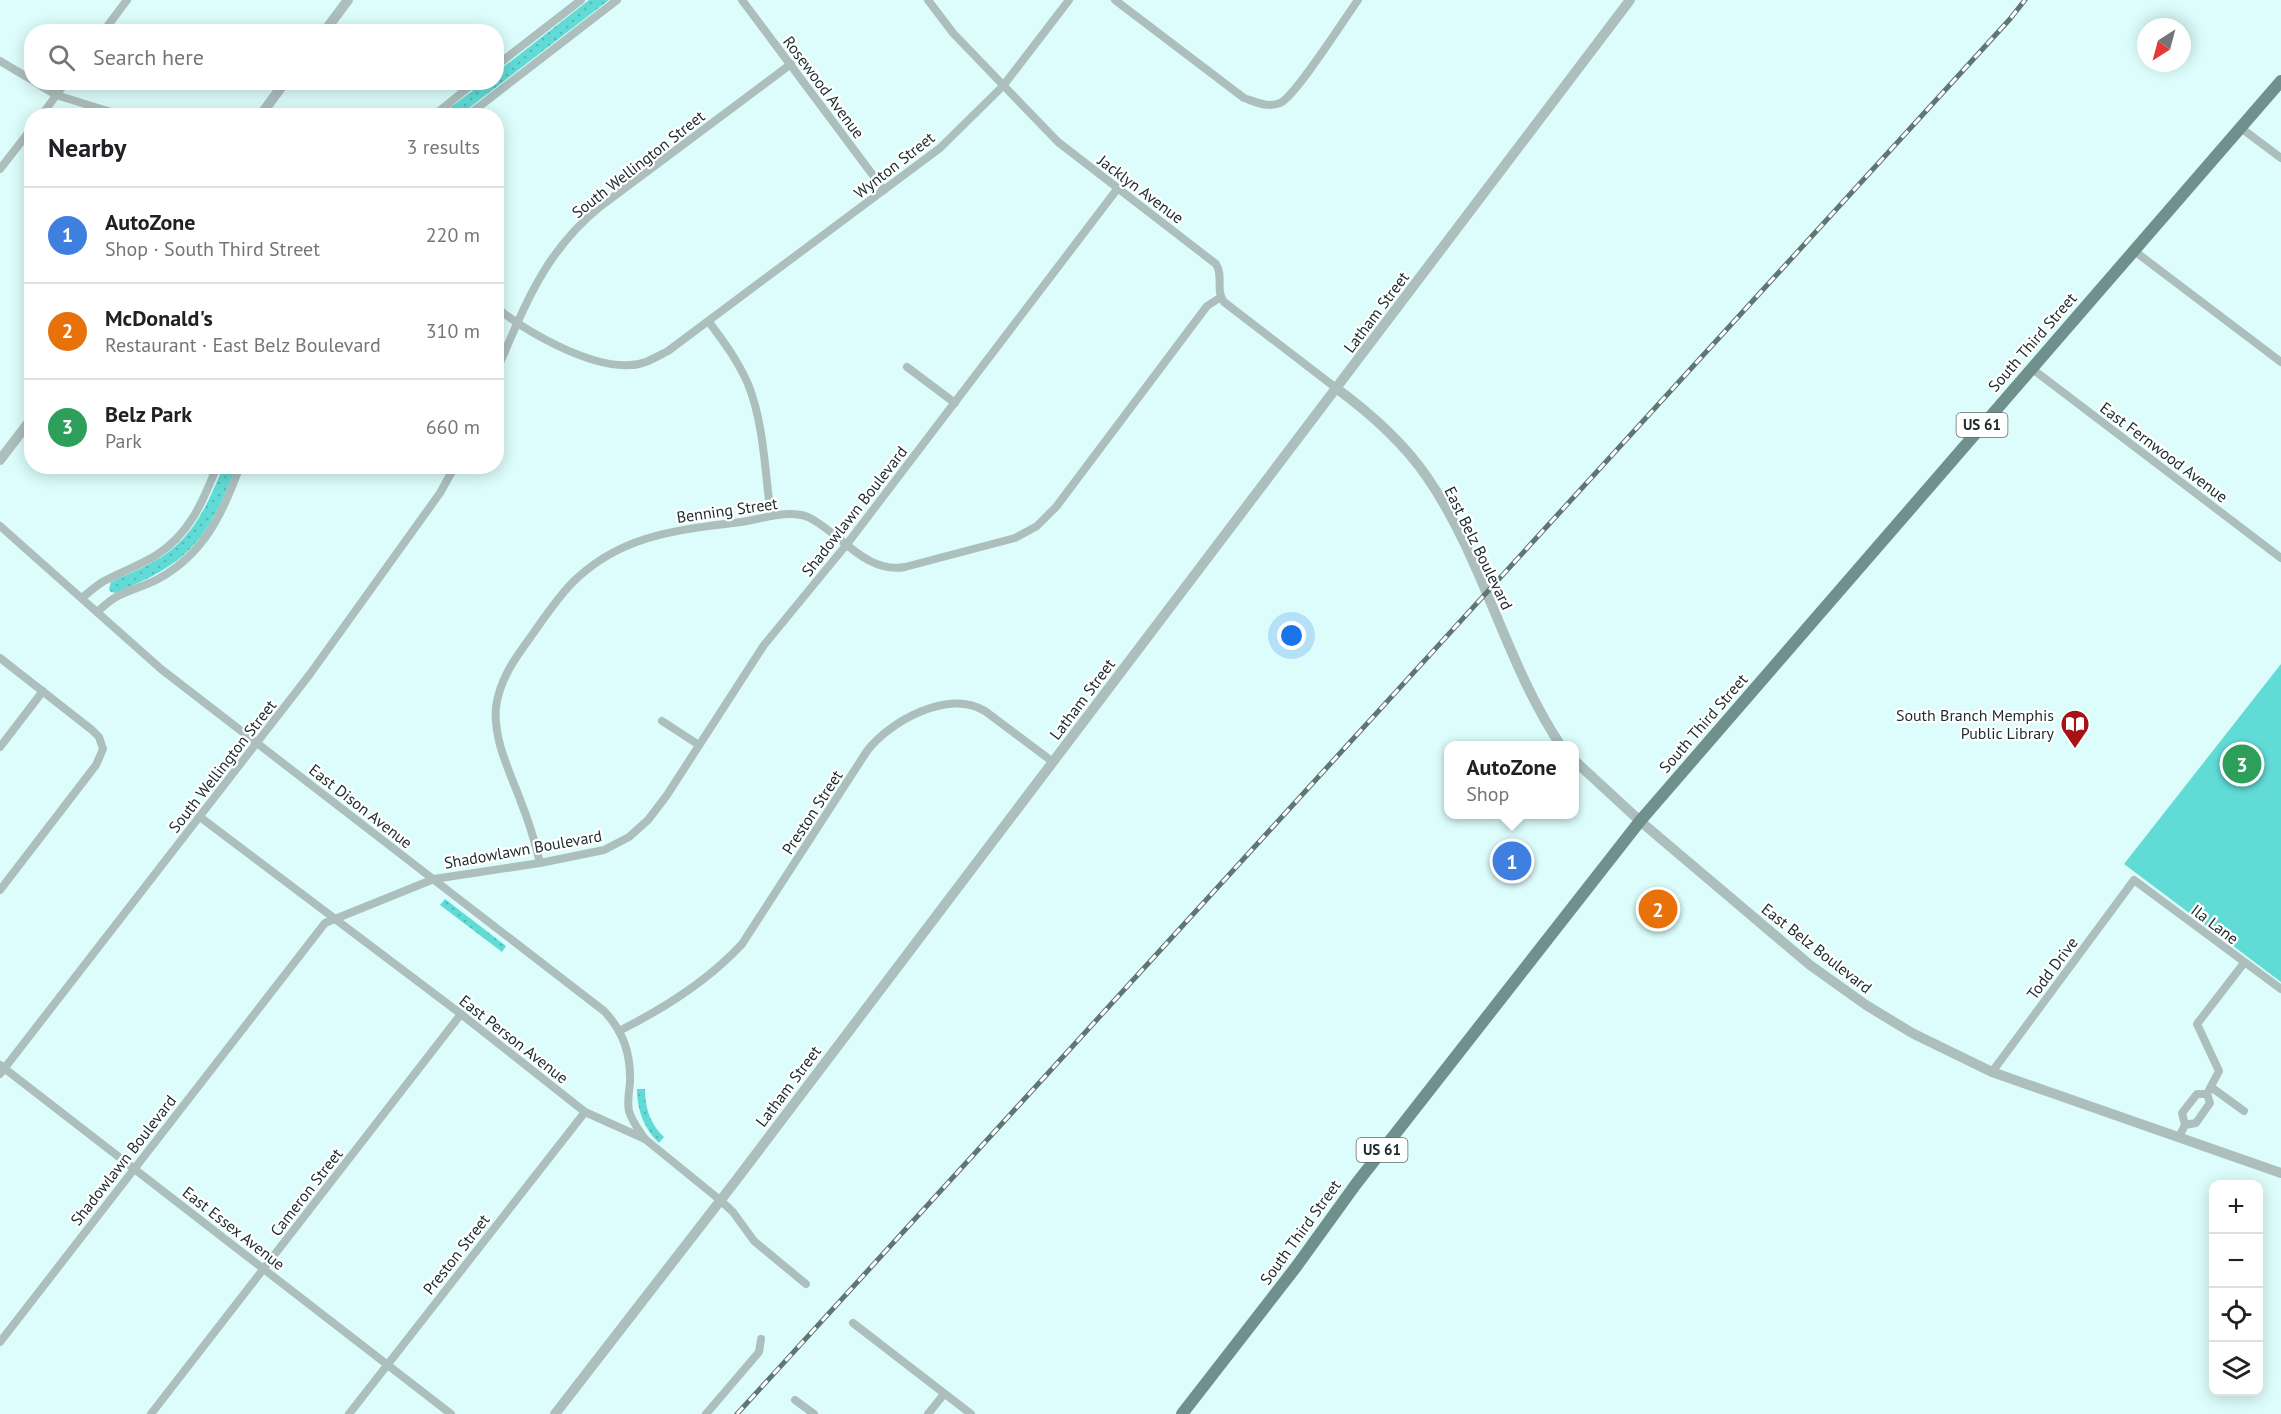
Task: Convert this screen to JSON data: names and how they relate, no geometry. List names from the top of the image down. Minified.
{"streets":{"main road":["South Third Street","US 61"],"street":["Rosewood Avenue","South Wellington Street","Wynton Street","Jacklyn Avenue","Latham Street","East Fernwood Avenue","Benning Street","Shadowlawn Boulevard","East Belz Boulevard","East Dison Avenue","Preston Street","Ila Lane","Todd Drive","East Person Avenue","Cameron Street","East Essex Avenue"]},"crossings":[["Rosewood Avenue","South Wellington Street"],["Rosewood Avenue","Wynton Street"],["South Wellington Street","Wynton Street"],["South Wellington Street","East Dison Avenue"],["South Wellington Street","East Person Avenue"],["South Wellington Street","East Essex Avenue"],["Wynton Street","Jacklyn Avenue"],["Jacklyn Avenue","Benning Street"],["Jacklyn Avenue","Shadowlawn Boulevard"],["Latham Street","East Belz Boulevard"],["Latham Street","Preston Street"],["Latham Street","East Person Avenue"],["South Third Street","East Fernwood Avenue"],["South Third Street","East Belz Boulevard"],["Benning Street","Shadowlawn Boulevard"],["Shadowlawn Boulevard","East Dison Avenue"],["Shadowlawn Boulevard","East Person Avenue"],["Shadowlawn Boulevard","East Essex Avenue"],["East Belz Boulevard","Todd Drive"],["East Dison Avenue","Preston Street"],["East Dison Avenue","East Person Avenue"],["Preston Street","East Person Avenue"],["Preston Street","East Essex Avenue"],["Ila Lane","Todd Drive"],["East Person Avenue","Cameron Street"],["Cameron Street","East Essex Avenue"]],"places":{"library":["South Branch Memphis Public Library"]},"north":"bottom left","page":{"search":"Search here","heading":["Nearby","3 results"],"list":[{"mark":"1","name":"AutoZone","note":"Shop · South Third Street","value":"220 m"},{"mark":"2","name":"McDonald's","note":"Restaurant · East Belz Boulevard","value":"310 m"},{"mark":"3","name":"Belz Park","note":"Park","value":"660 m"}],"popup":["AutoZone","Shop"],"pins":["3","1","2"],"map_buttons":["+","−"]}}
